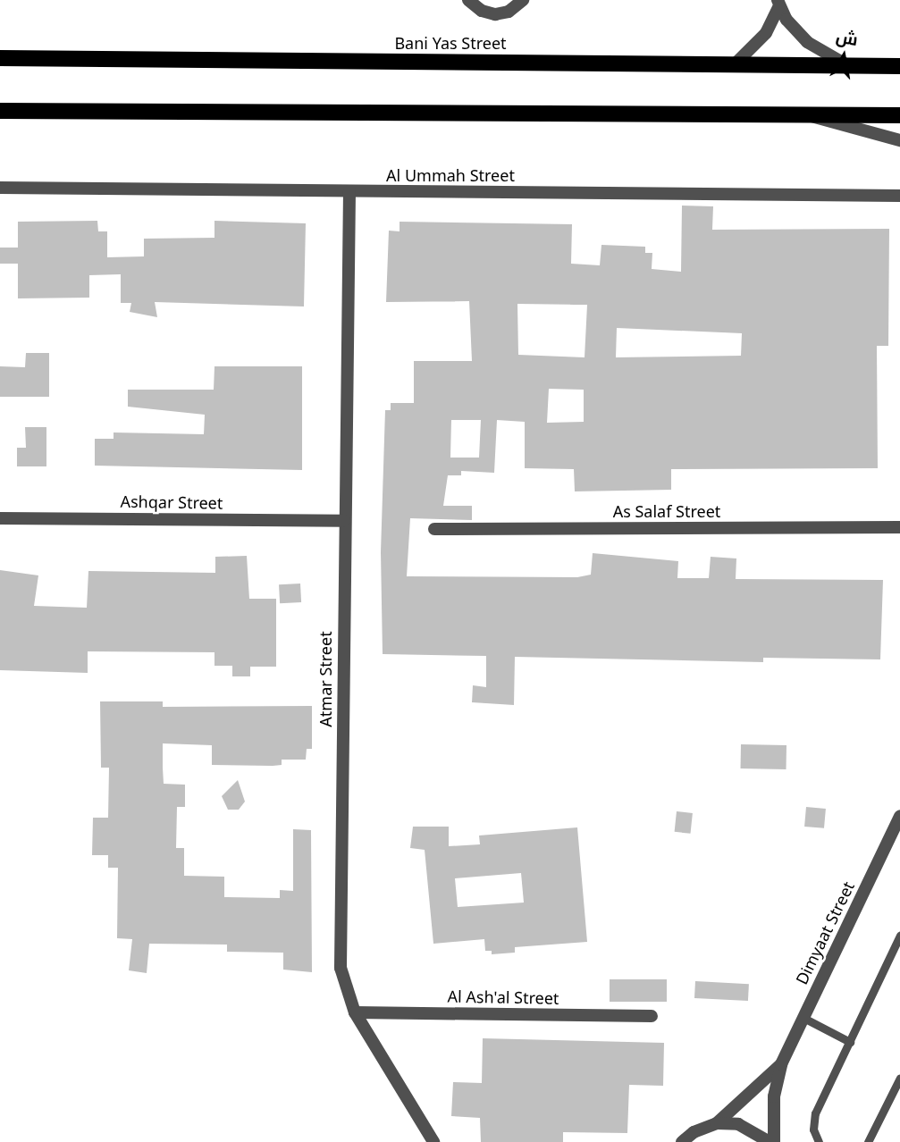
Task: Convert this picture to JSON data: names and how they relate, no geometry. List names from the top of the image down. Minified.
{"streets":{"main road":["Bani Yas Street"],"street":["Al Ummah Street","Ashqar Street","As Salaf Street","Atmar Street","Dimyaat Street","Al Ash'al Street"]},"crossings":[["Al Ummah Street","Atmar Street"],["Ashqar Street","Atmar Street"],["Atmar Street","Al Ash'al Street"]],"north":"top"}
